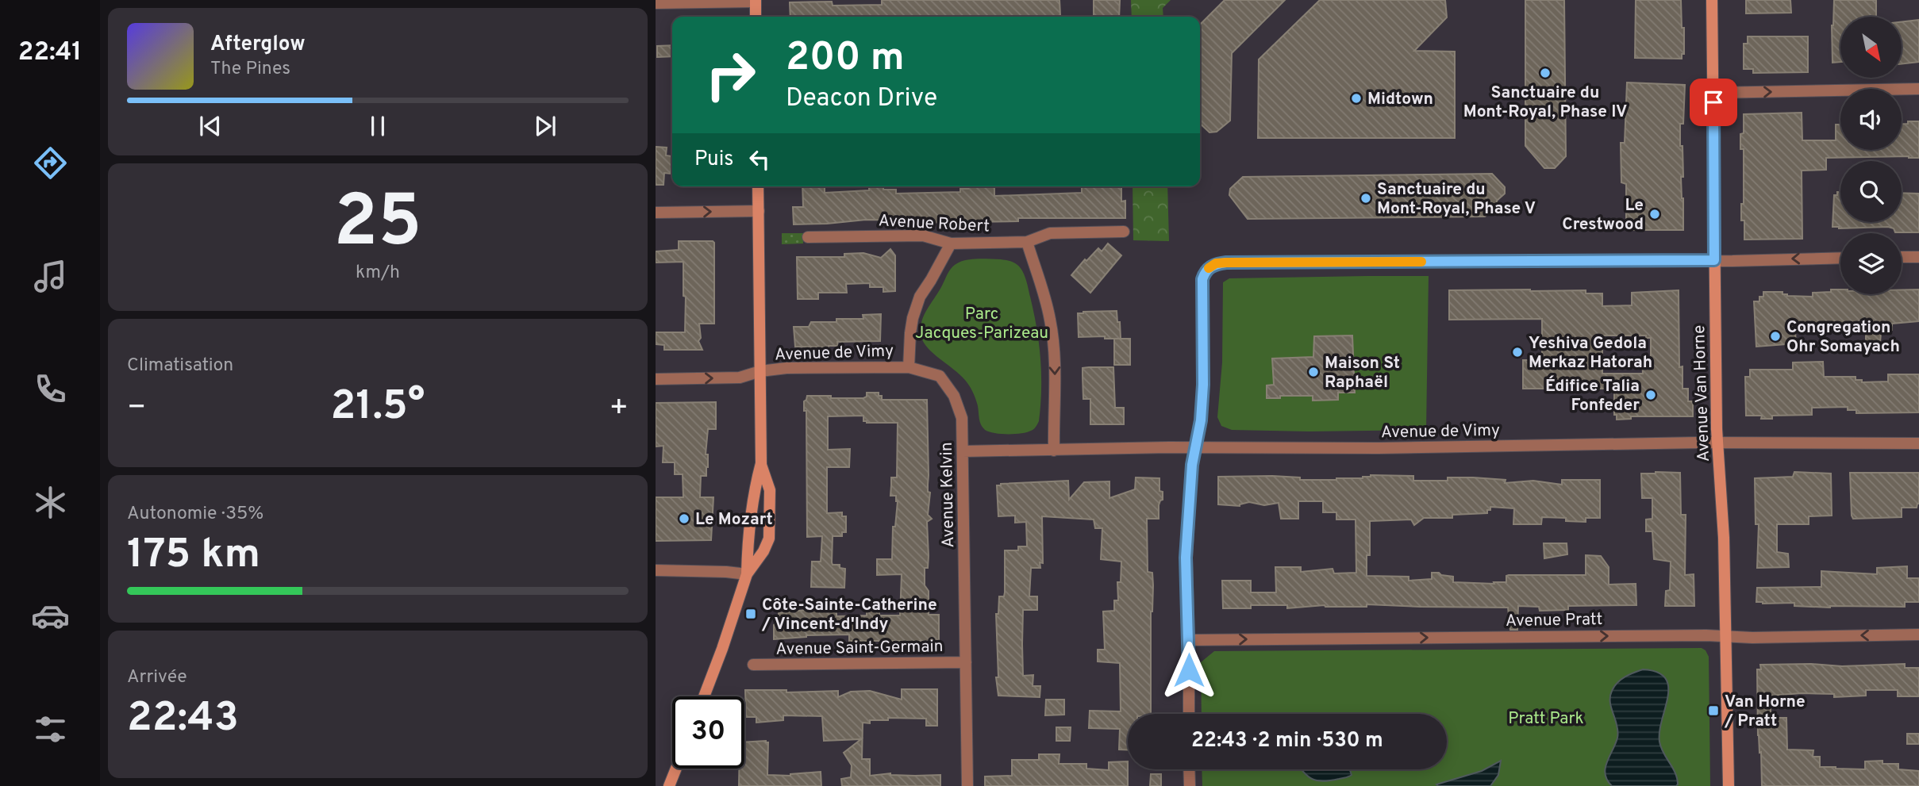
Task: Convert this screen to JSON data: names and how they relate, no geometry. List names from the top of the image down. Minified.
{"streets":{"main road":["Avenue Van Horne"],"street":["Avenue Robert","Avenue de Vimy","Avenue Kelvin","Avenue Pratt","Avenue Saint-Germain"]},"crossings":[["Avenue de Vimy","Avenue Van Horne"],["Avenue de Vimy","Avenue Kelvin"],["Avenue Van Horne","Avenue Pratt"],["Avenue Kelvin","Avenue Saint-Germain"]],"parks":["Parc Jacques-Parizeau","Pratt Park"],"places":{"other":["Sanctuaire du Mont-Royal, Phase IV","Midtown","Sanctuaire du Mont-Royal, Phase V","Le Crestwood","Congregation Ohr Somayach","Yeshiva Gedola Merkaz Hatorah","Maison St Raphaël","Édifice Talia Fonfeder","Le Mozart"],"transit":["Côte-Sainte-Catherine / Vincent-d'Indy","Van Horne / Pratt"]},"north":"bottom right","page":{"tabs":"22:41","turn":["200 m","Deacon Drive"],"song":["Afterglow","The Pines"],"then":"Puis","tile":[["25","km/h"],"Climatisation",["Autonomie · 35%","175 km"],["Arrivée","22:43"]],"heat":["−","21.5°","+"],"limit":"30","trip":"22:43 · 2 min · 530 m"}}
